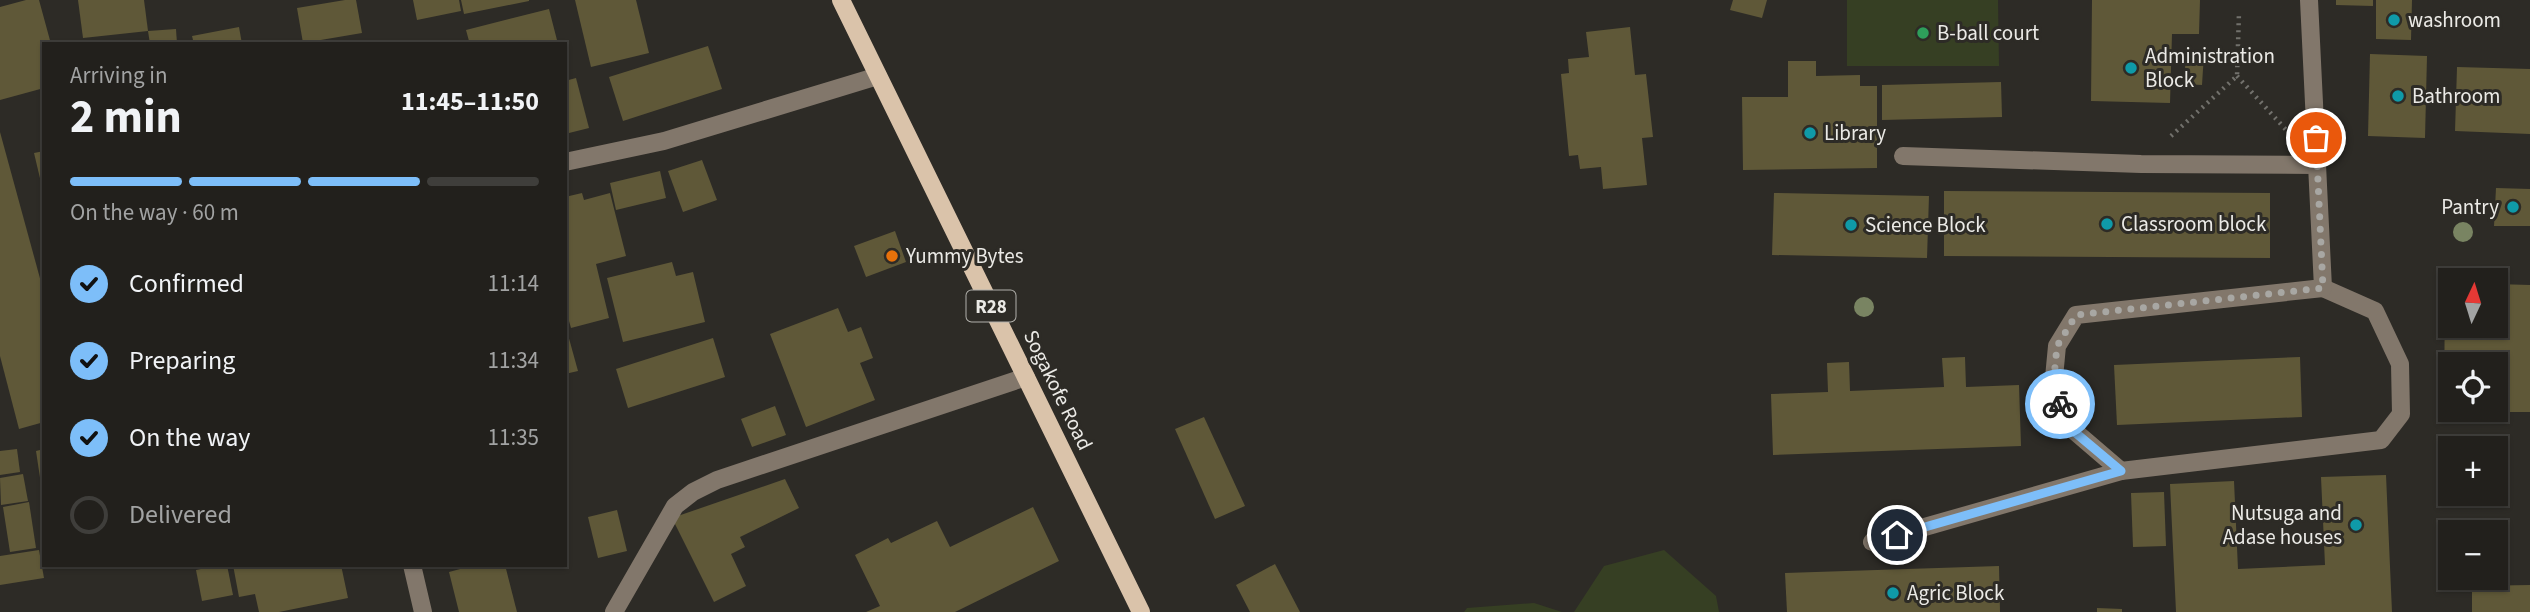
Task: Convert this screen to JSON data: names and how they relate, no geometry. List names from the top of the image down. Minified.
{"streets":{"main road":["R28","Sogakofe Road"]},"places":["washroom","B-ball court","Administration Block","Bathroom","Library","Pantry","Classroom block","Science Block","Yummy Bytes","Nutsuga and Adase houses","Agric Block"],"north":"top","page":{"heading":["2 min","Arriving in","11:45–11:50"],"bar":"On the way · 60 m","list":[["Confirmed","11:14"],["Preparing","11:34"],["On the way","11:35"],"Delivered"],"map_buttons":["+","−"]}}
